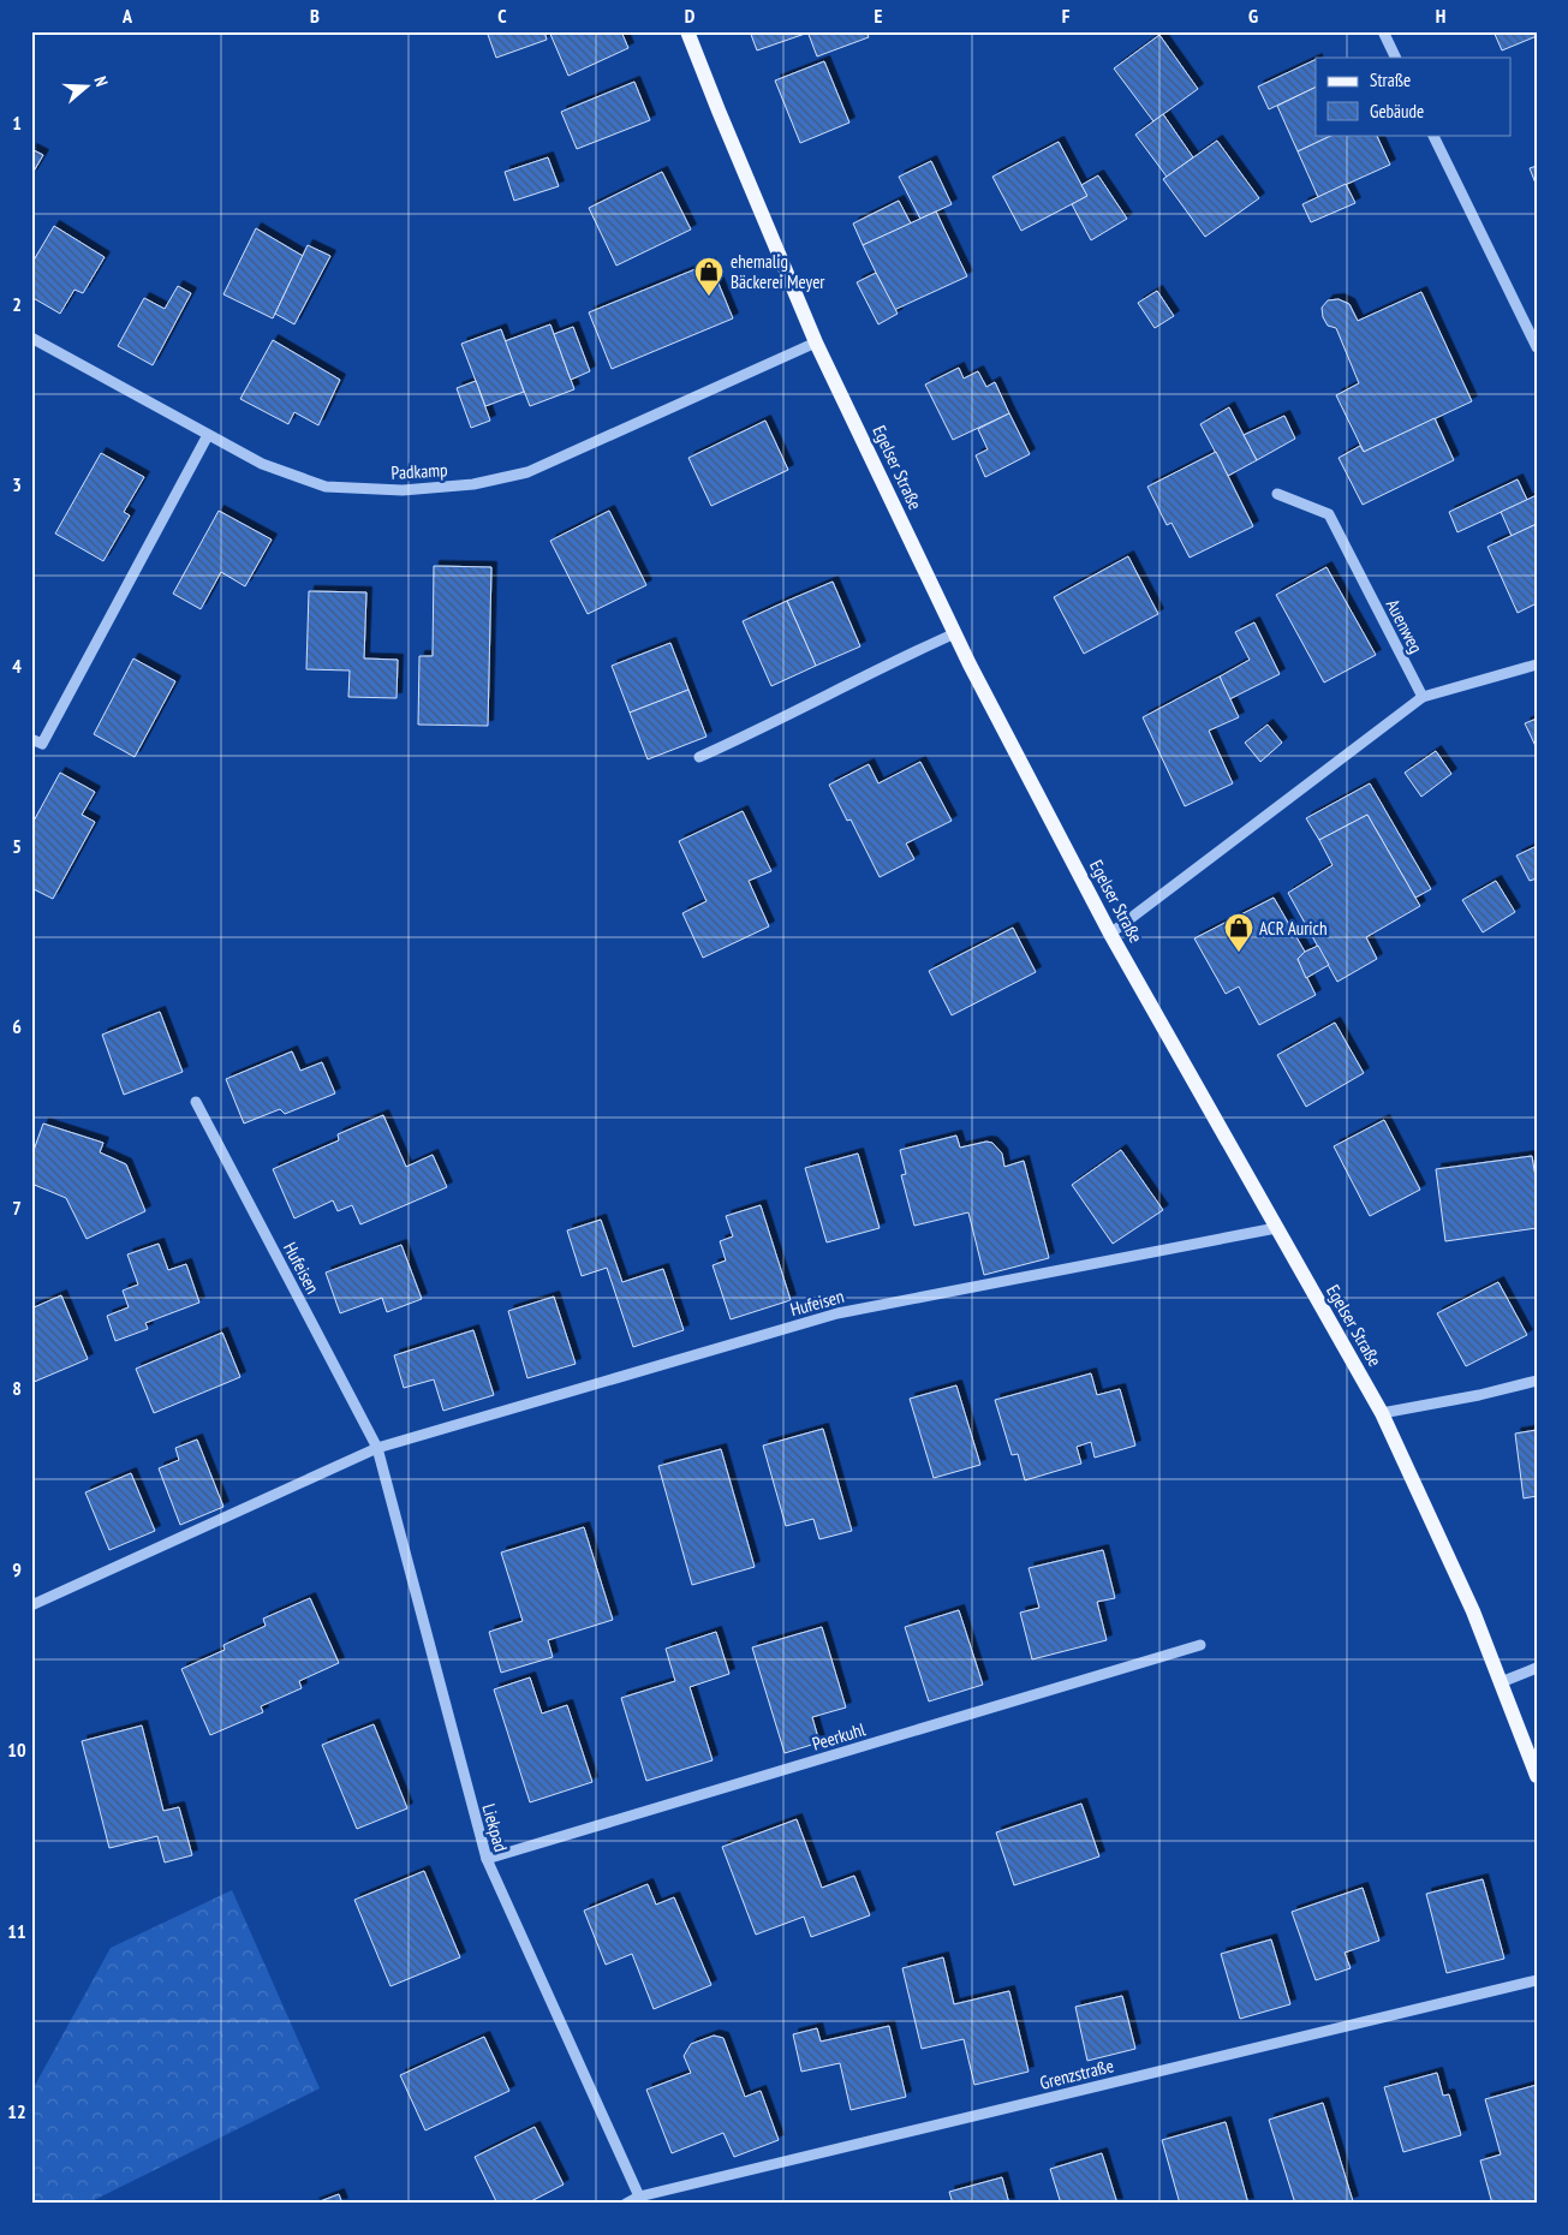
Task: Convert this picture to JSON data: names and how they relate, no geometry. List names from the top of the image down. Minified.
{"streets":{"main road":["Egelser Straße"],"street":["Padkamp","Auenweg","Hufeisen","Peerkuhl","Liekpad","Grenzstraße"]},"crossings":[["Egelser Straße","Padkamp"],["Egelser Straße","Hufeisen"],["Hufeisen","Liekpad"],["Peerkuhl","Liekpad"],["Liekpad","Grenzstraße"]],"places":{"shop":["ehemalig Bäckerei Meyer","ACR Aurich"]},"legend":["Straße","Gebäude"],"north":"right","grid":{"columns":["A","B","C","D","E","F","G","H"],"rows":["1","2","3","4","5","6","7","8","9","10","11","12"]}}
